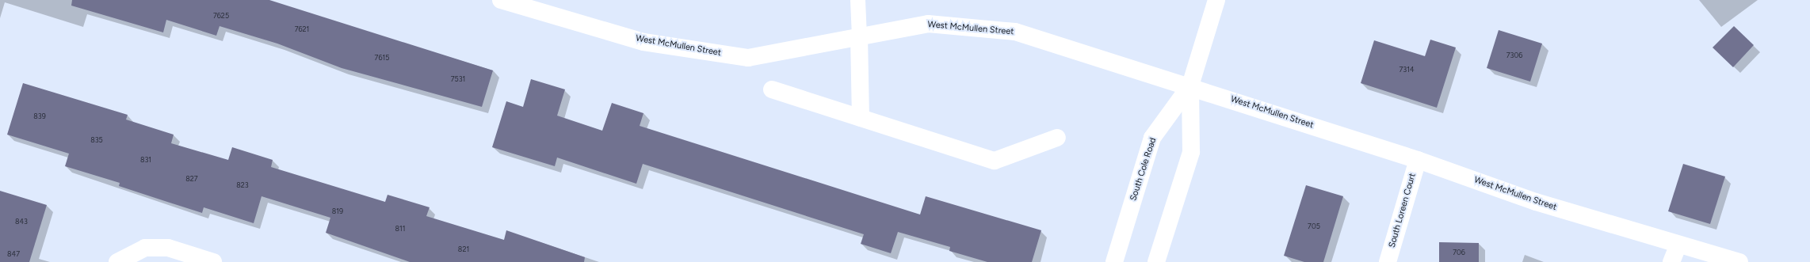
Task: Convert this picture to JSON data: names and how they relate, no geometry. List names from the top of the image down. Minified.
{"streets":{"street":["West McMullen Street","South Cole Road","South Loreen Court"]},"crossings":[["West McMullen Street","South Cole Road"],["West McMullen Street","South Loreen Court"]],"house_numbers":["7625","7621","7306","7615","7314","7531","839","835","831","827","823","819","843","705","811","821","706","847"]}
